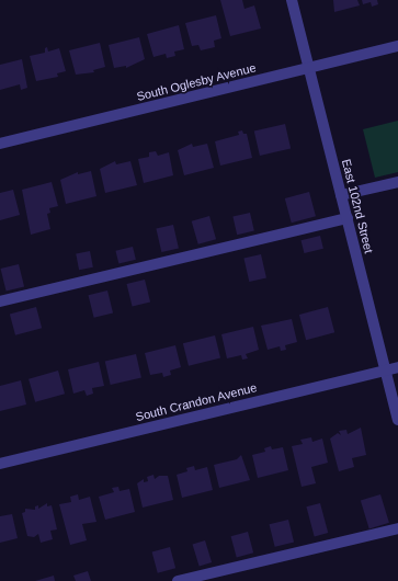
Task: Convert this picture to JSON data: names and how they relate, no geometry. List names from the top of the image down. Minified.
{"streets":{"street":["South Oglesby Avenue","East 102nd Street","South Crandon Avenue"]},"crossings":[["South Oglesby Avenue","East 102nd Street"],["East 102nd Street","South Crandon Avenue"]]}
